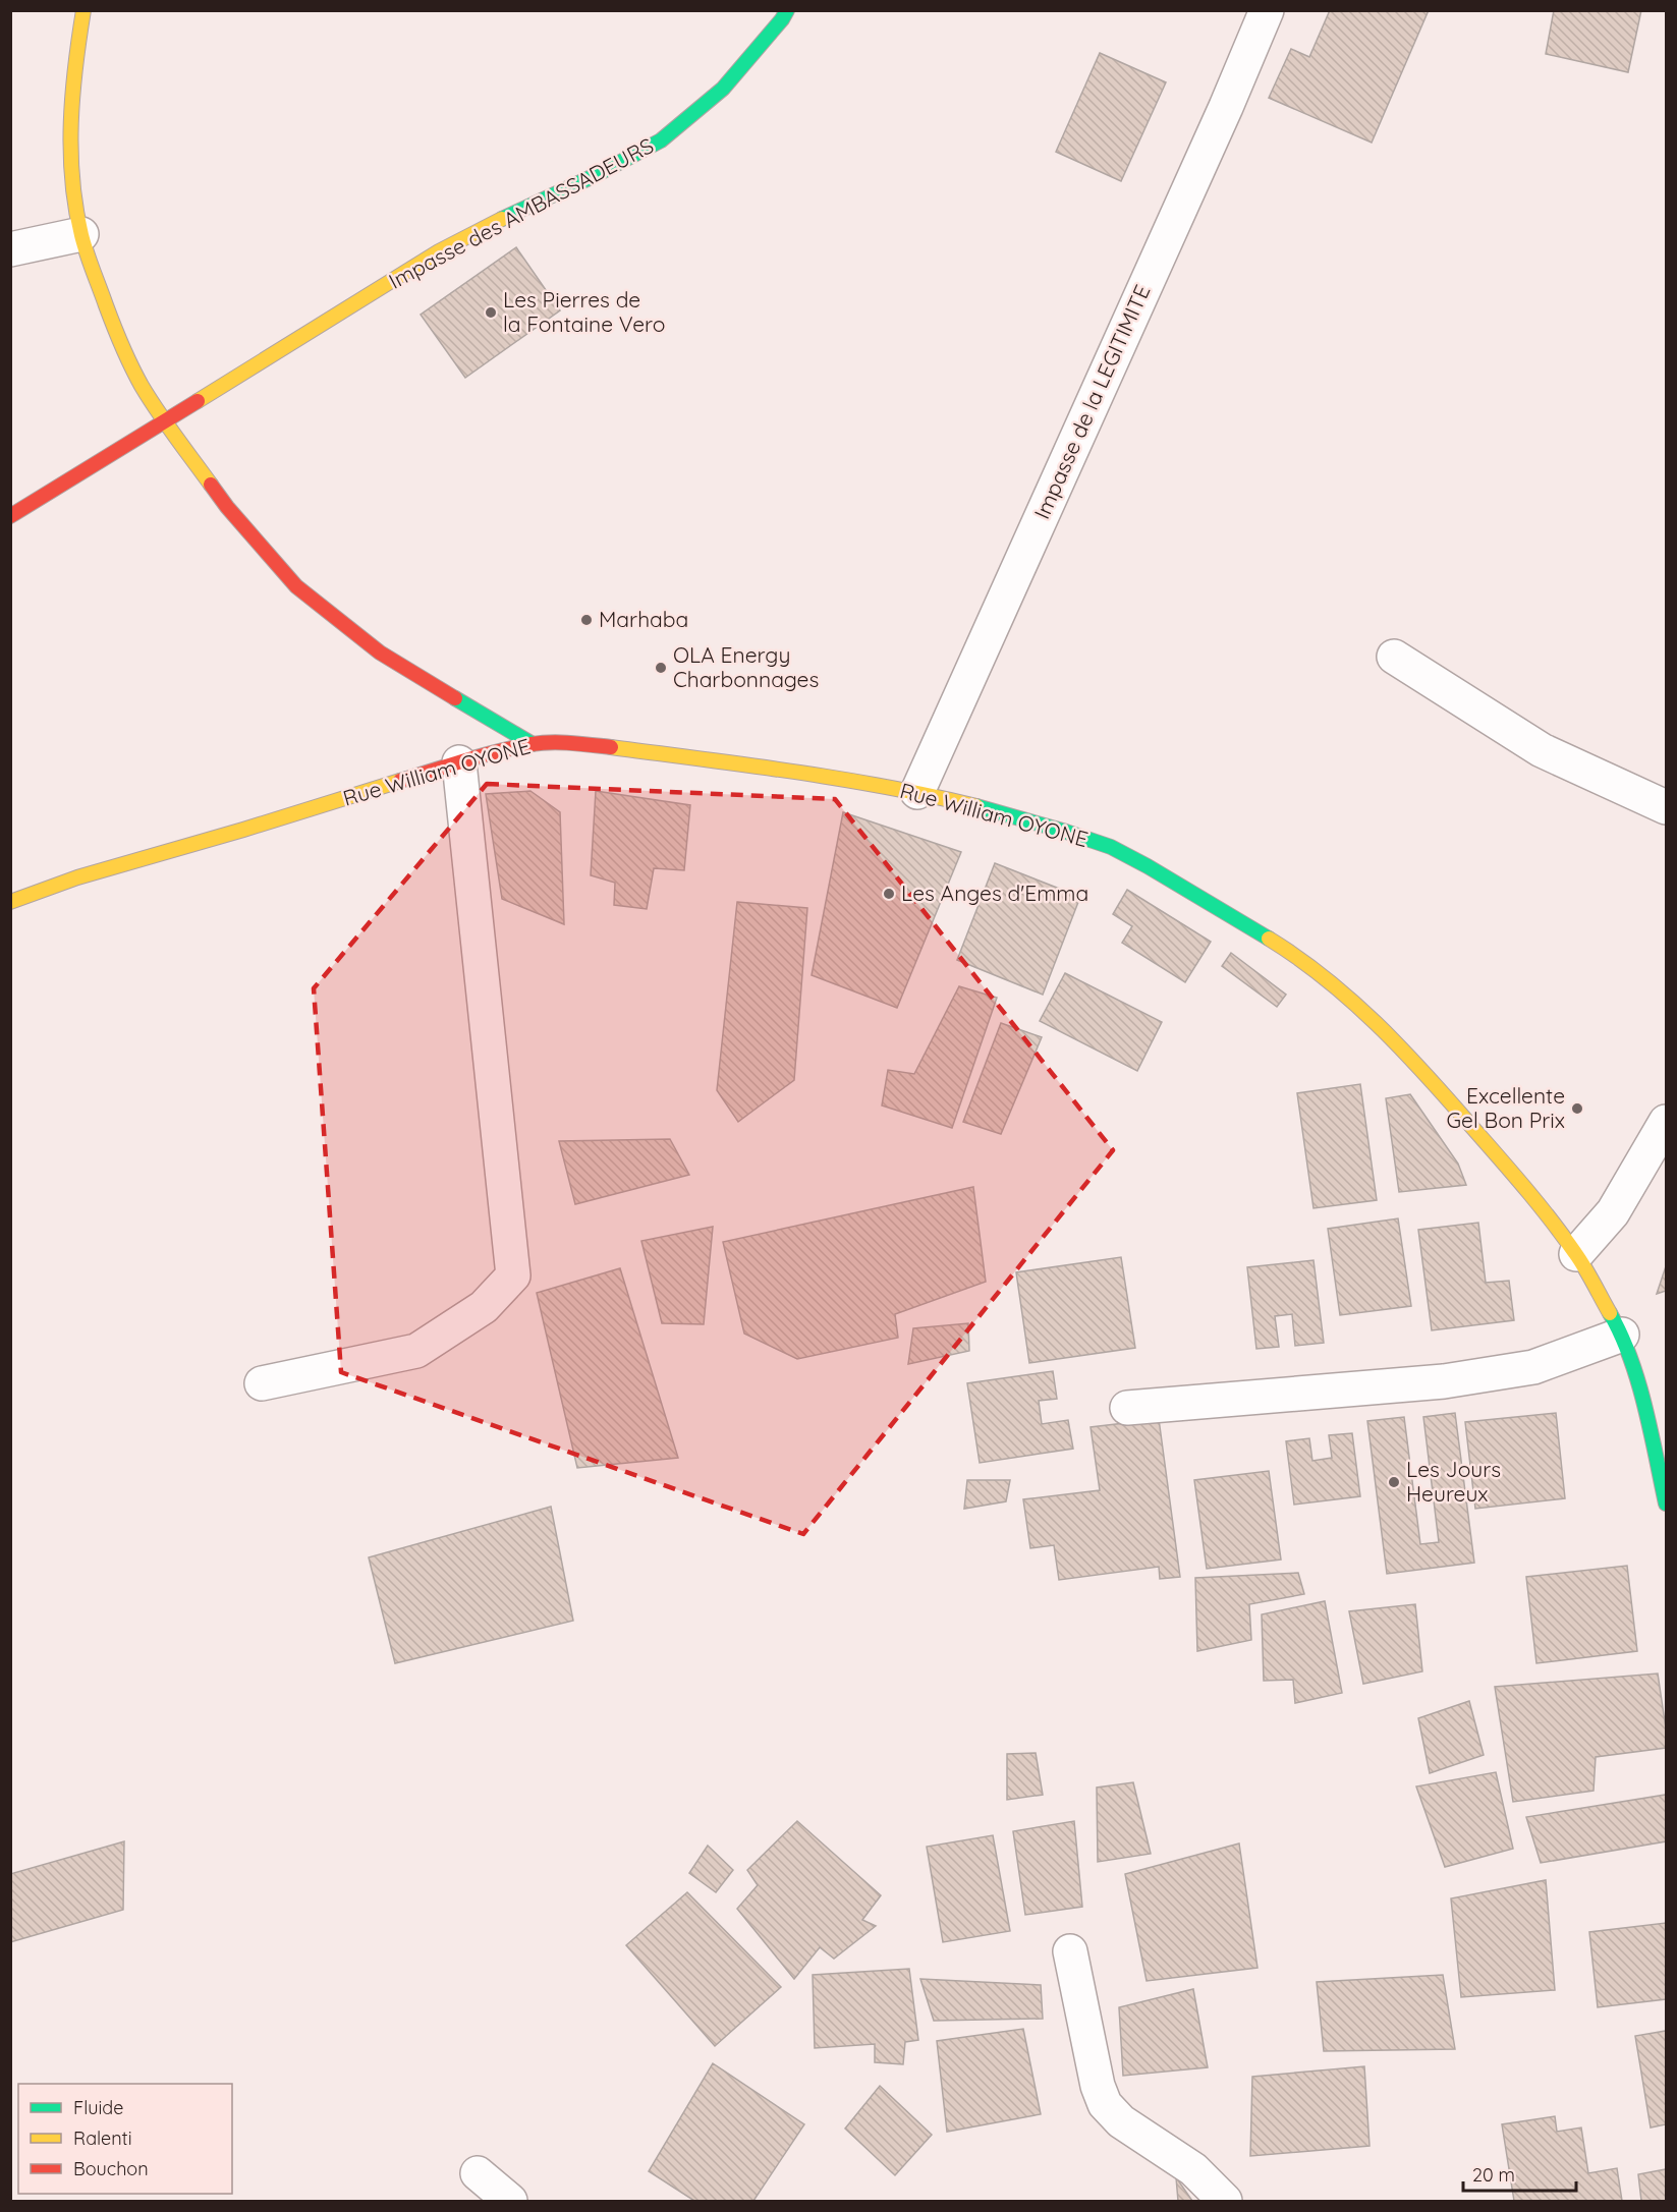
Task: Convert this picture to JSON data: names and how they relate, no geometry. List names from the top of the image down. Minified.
{"streets":{"street":["Impasse des AMBASSADEURS","Impasse de la LEGITIMITE","Rue William OYONE"]},"crossings":[["Impasse de la LEGITIMITE","Rue William OYONE"]],"places":["Les Pierres de la Fontaine Vero","Marhaba","OLA Energy Charbonnages","Les Anges d'Emma","Excellente Gel Bon Prix","Les Jours Heureux"],"legend":["Fluide","Ralenti","Bouchon"],"scale_bar":"20 m"}
